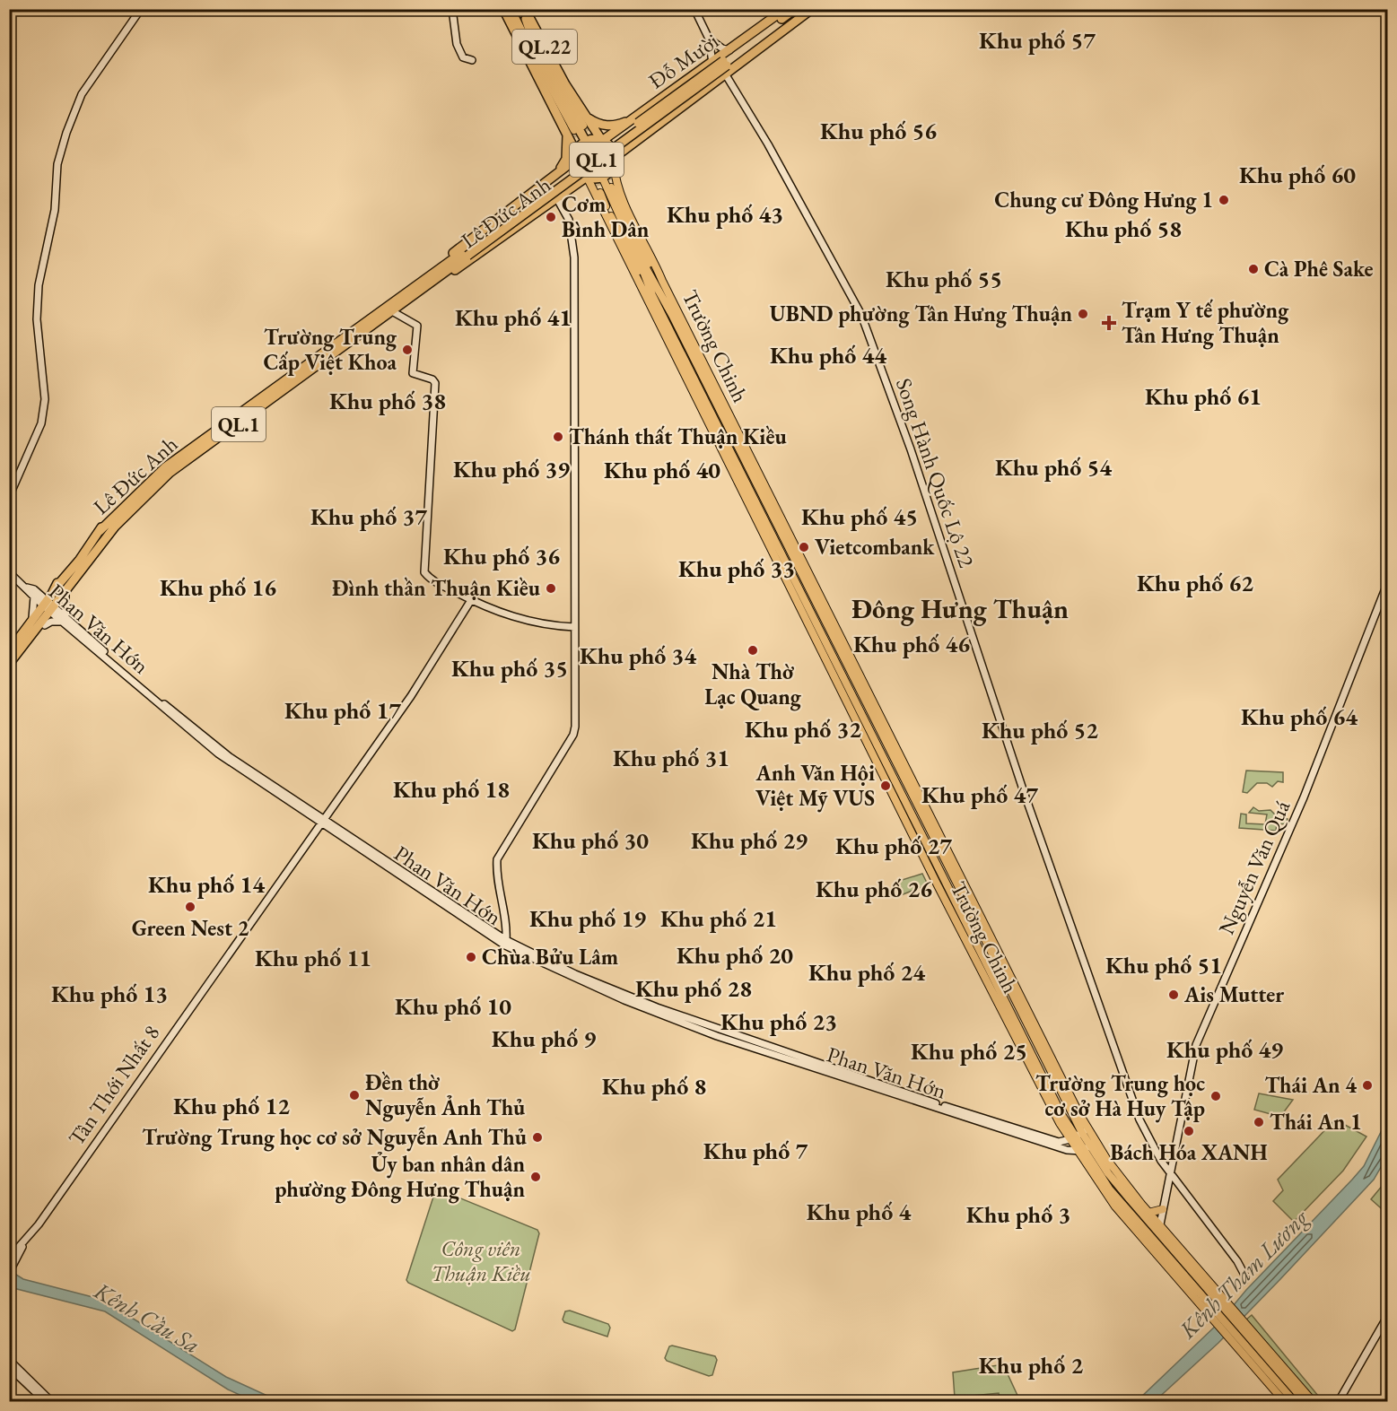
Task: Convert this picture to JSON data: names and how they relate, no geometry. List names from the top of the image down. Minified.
{"streets":{"highway":["QL.22","Đỗ Mười","QL.1","Lê Đức Anh"],"main road":["Trường Chinh"],"street":["Song Hành Quốc Lộ 22","Phan Văn Hớn","Nguyễn Văn Quá","Tân Thới Nhất 8"]},"crossings":[["QL.22","Đỗ Mười"],["QL.22","Lê Đức Anh"],["QL.22","Trường Chinh"],["Đỗ Mười","QL.1"],["Đỗ Mười","Lê Đức Anh"],["Đỗ Mười","Trường Chinh"],["Đỗ Mười","Song Hành Quốc Lộ 22"],["Lê Đức Anh","Trường Chinh"],["Lê Đức Anh","Song Hành Quốc Lộ 22"],["Lê Đức Anh","Phan Văn Hớn"],["Trường Chinh","Phan Văn Hớn"],["Trường Chinh","Nguyễn Văn Quá"],["Song Hành Quốc Lộ 22","Nguyễn Văn Quá"],["Phan Văn Hớn","Tân Thới Nhất 8"]],"districts":["Khu phố 57","Khu phố 56","Khu phố 60","Khu phố 43","Khu phố 58","Khu phố 55","Khu phố 41","Khu phố 44","Khu phố 61","Khu phố 38","Khu phố 54","Khu phố 39","Khu phố 40","Khu phố 37","Khu phố 45","Khu phố 36","Khu phố 33","Khu phố 62","Khu phố 16","Đông Hưng Thuận","Khu phố 46","Khu phố 34","Khu phố 35","Khu phố 17","Khu phố 64","Khu phố 32","Khu phố 52","Khu phố 31","Khu phố 18","Khu phố 47","Khu phố 30","Khu phố 29","Khu phố 27","Khu phố 14","Khu phố 26","Khu phố 19","Khu phố 21","Khu phố 20","Khu phố 11","Khu phố 51","Khu phố 24","Khu phố 28","Khu phố 13","Khu phố 10","Khu phố 23","Khu phố 9","Khu phố 49","Khu phố 25","Khu phố 8","Khu phố 12","Khu phố 7","Khu phố 4","Khu phố 3","Khu phố 2"],"water":["Kênh Tham Lương","Kênh Cầu Sa"],"parks":["Công viên Thuận Kiều"],"places":{"other":["Chung cư Đông Hưng 1","Cơm Bình Dân","Cà Phê Sake","UBND phường Tân Hưng Thuận","Trường Trung Cấp Việt Khoa","Thánh thất Thuận Kiều","Vietcombank","Đình thần Thuận Kiều","Nhà Thờ Lạc Quang","Anh Văn Hội Việt Mỹ VUS","Green Nest 2","Chùa Bửu Lâm","Ais Mutter","Thái An 4","Đền thờ Nguyễn Ảnh Thủ","Trường Trung học cơ sở Hà Huy Tập","Thái An 1","Bách Hóa XANH","Trường Trung học cơ sở Nguyễn Anh Thủ","Ủy ban nhân dân phường Đông Hưng Thuận"],"health":["Trạm Y tế phường Tân Hưng Thuận"]}}
